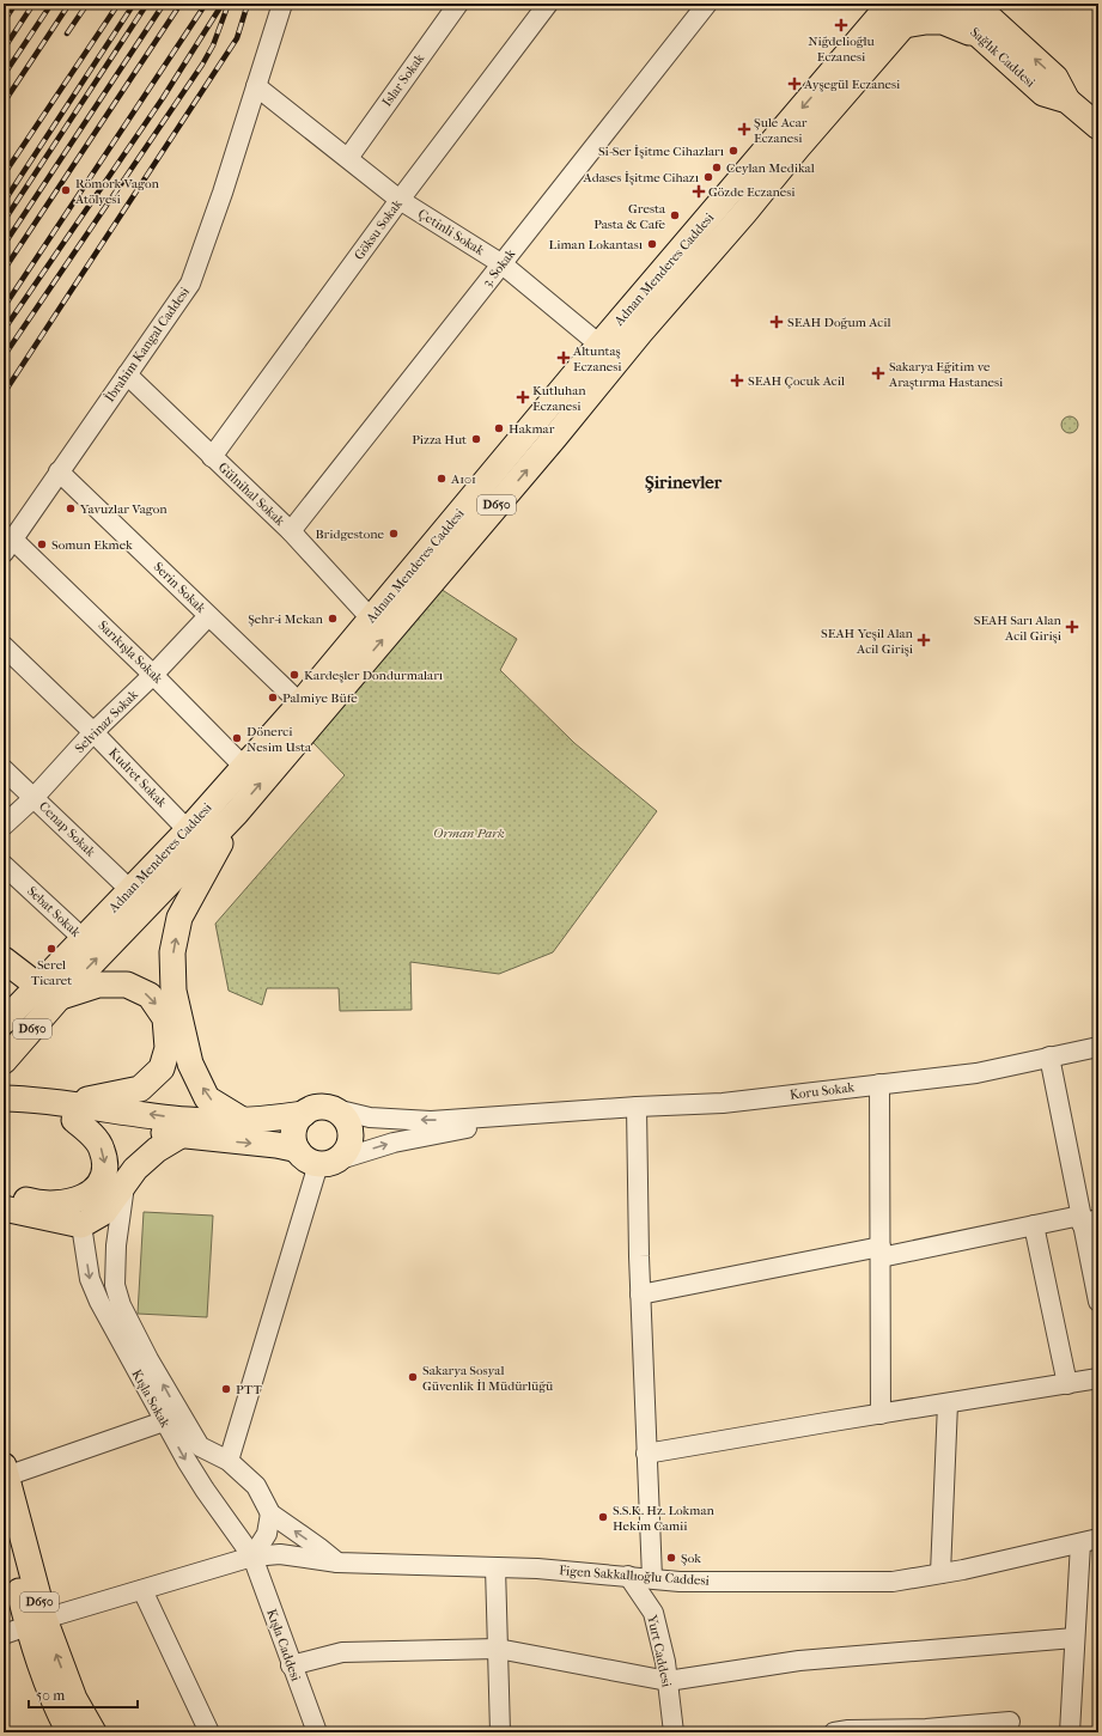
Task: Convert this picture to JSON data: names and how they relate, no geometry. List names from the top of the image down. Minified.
{"streets":{"main road":["Sağlık Caddesi","Adnan Menderes Caddesi","D650"],"street":["Islar Sokak","Göksu Sokak","Çetinli Sokak","3. Sokak","İbrahim Kangal Caddesi","Gülnihal Sokak","Serin Sokak","Sarıkışla Sokak","Selvinaz Sokak","Kudret Sokak","Cenap Sokak","Sebat Sokak","Koru Sokak","Kışla Sokak","Figen Sakkallıoğlu Caddesi","Kışla Caddesi","Yurt Caddesi"]},"crossings":[["Islar Sokak","Çetinli Sokak"],["Göksu Sokak","Çetinli Sokak"],["Göksu Sokak","Gülnihal Sokak"],["Çetinli Sokak","3. Sokak"],["Çetinli Sokak","Adnan Menderes Caddesi"],["Çetinli Sokak","İbrahim Kangal Caddesi"],["3. Sokak","Gülnihal Sokak"],["Adnan Menderes Caddesi","Gülnihal Sokak"],["Adnan Menderes Caddesi","D650"],["Adnan Menderes Caddesi","Serin Sokak"],["Adnan Menderes Caddesi","Sarıkışla Sokak"],["Adnan Menderes Caddesi","Kudret Sokak"],["Adnan Menderes Caddesi","Cenap Sokak"],["Adnan Menderes Caddesi","Sebat Sokak"],["İbrahim Kangal Caddesi","Gülnihal Sokak"],["İbrahim Kangal Caddesi","Serin Sokak"],["İbrahim Kangal Caddesi","Sarıkışla Sokak"],["D650","Figen Sakkallıoğlu Caddesi"],["Serin Sokak","Selvinaz Sokak"],["Sarıkışla Sokak","Selvinaz Sokak"],["Selvinaz Sokak","Kudret Sokak"],["Selvinaz Sokak","Cenap Sokak"],["Kışla Sokak","Figen Sakkallıoğlu Caddesi"],["Kışla Sokak","Kışla Caddesi"],["Figen Sakkallıoğlu Caddesi","Kışla Caddesi"],["Figen Sakkallıoğlu Caddesi","Yurt Caddesi"]],"districts":["Şirinevler"],"parks":["Orman Park"],"places":{"health":["Niğdelioğlu Eczanesi","Ayşegül Eczanesi","Şule Acar Eczanesi","Gözde Eczanesi","SEAH Doğum Acil","Altuntaş Eczanesi","Sakarya Eğitim ve Araştırma Hastanesi","SEAH Çocuk Acil","Kutluhan Eczanesi","SEAH Sarı Alan Acil Girişi","SEAH Yeşil Alan Acil Girişi"],"other":["Si-Ser İşitme Cihazları","Ceylan Medikal","Adases İşitme Cihazı","Römork Vagon Atölyesi","Gresta Pasta & Cafe","Liman Lokantası","Hakmar","Pizza Hut","A101","Yavuzlar Vagon","Bridgestone","Somun Ekmek","Şehr-i Mekan","Kardeşler Dondurmaları","Palmiye Büfe","Dönerci Nesim Usta","Serel Ticaret","Sakarya Sosyal Güvenlik İl Müdürlüğü","PTT","S.S.K. Hz. Lokman Hekim Camii","Şok"]},"scale_bar":"50 m"}
